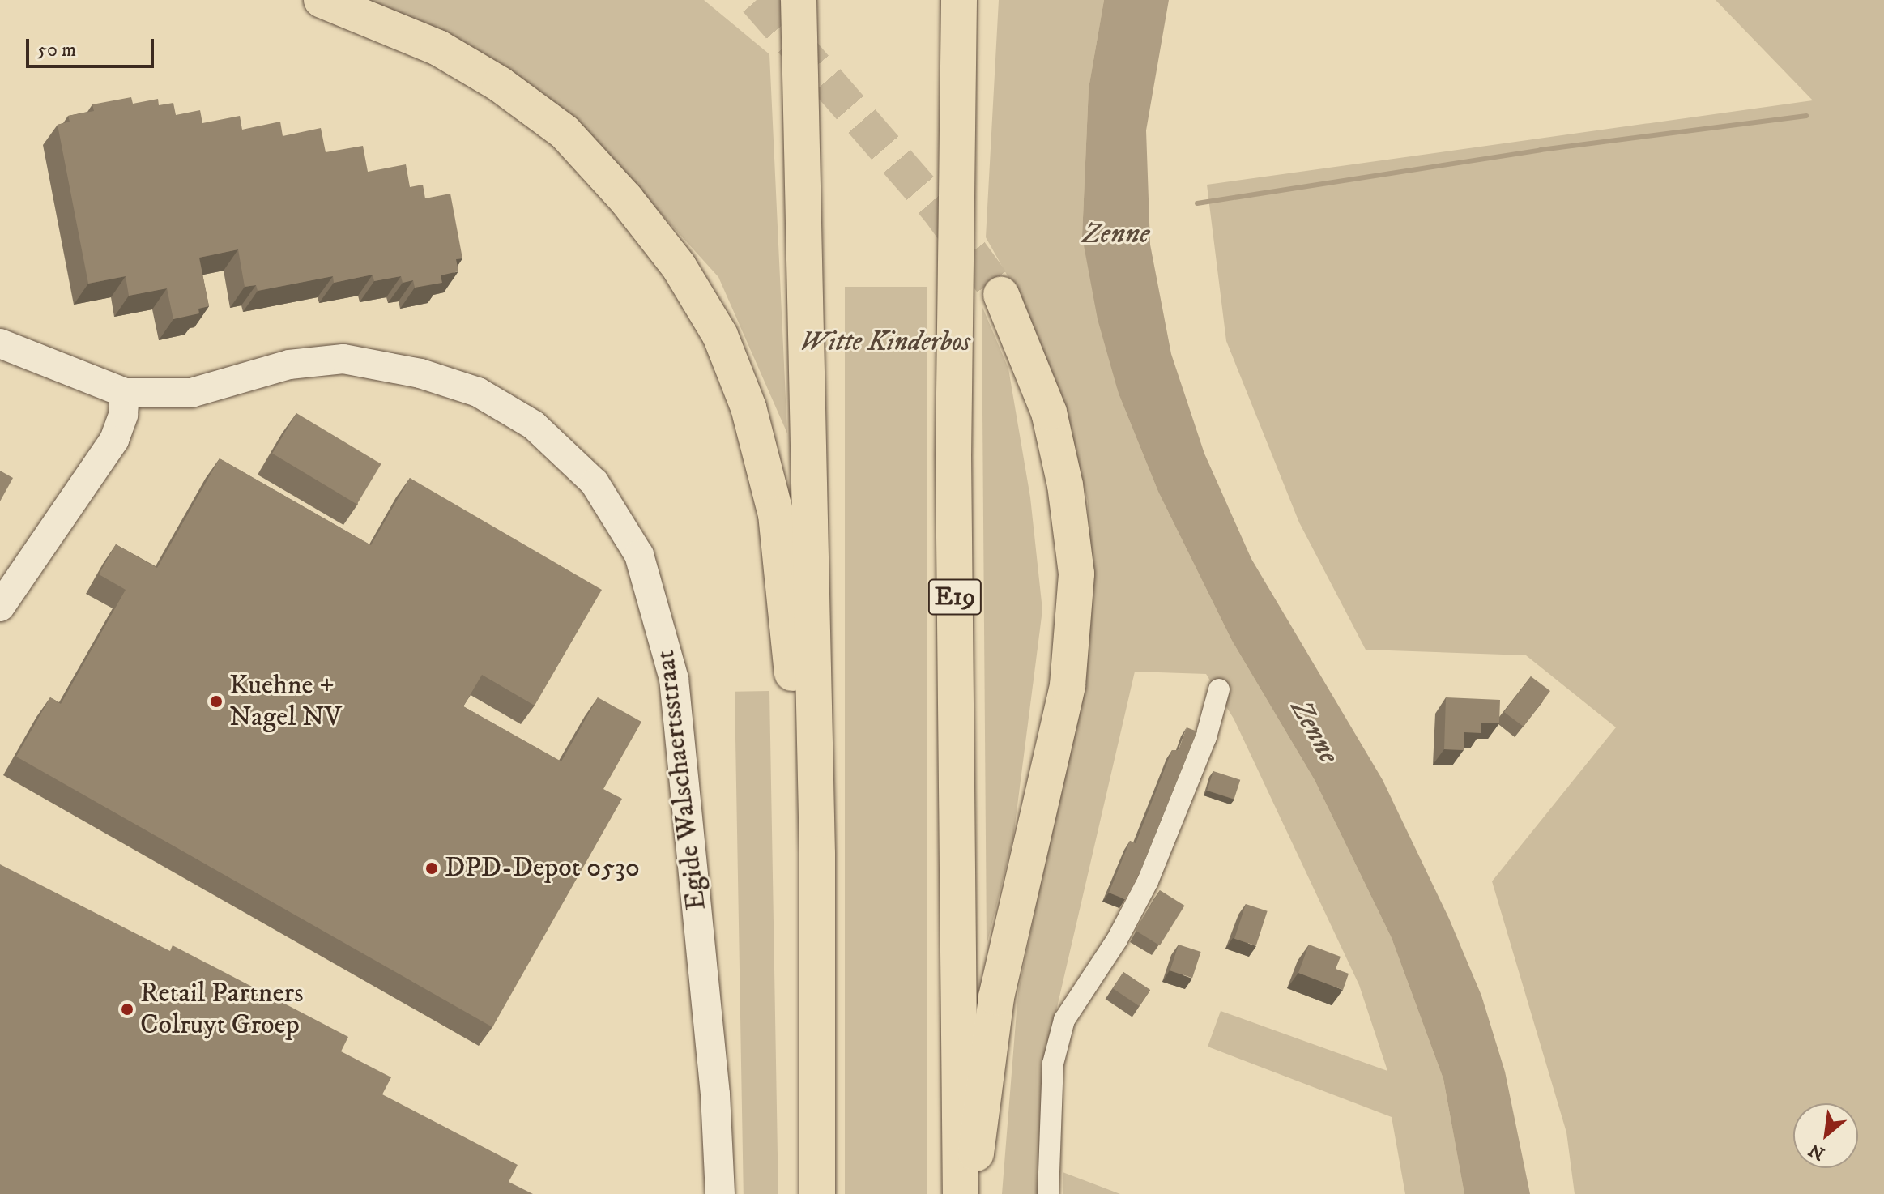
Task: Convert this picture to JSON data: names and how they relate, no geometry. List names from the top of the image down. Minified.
{"streets":{"highway":["E19"],"main road":["Egide Walschaertsstraat"]},"water":["Zenne"],"parks":["Witte Kinderbos"],"places":["Kuehne + Nagel NV","DPD-Depot 0530","Retail Partners Colruyt Groep"],"scale_bar":"50 m","north":"bottom left"}
